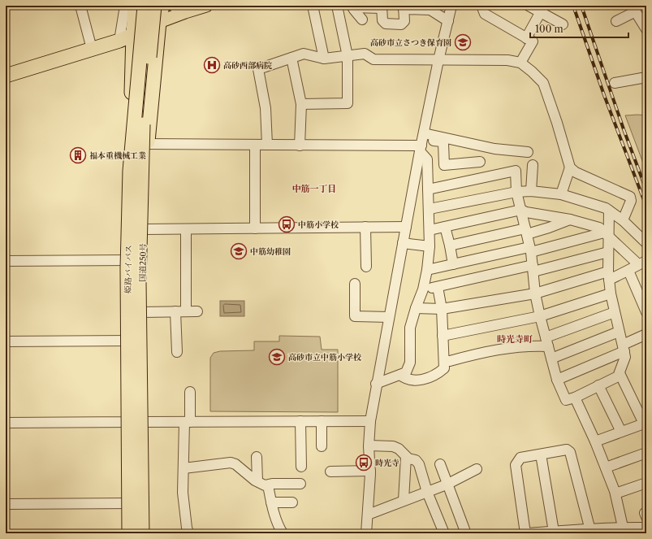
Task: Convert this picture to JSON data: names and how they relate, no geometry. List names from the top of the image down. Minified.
{"streets":{"highway":["国道250号","姫路バイパス"]},"districts":["中筋一丁目","時光寺町"],"places":{"school or university":["高砂市立さつき保育園","中筋幼稚園","高砂市立中筋小学校"],"hospital":["高砂西部病院"],"building":["福本重機械工業"],"bus stop":["中筋小学校","時光寺"]},"scale_bar":"100 m"}
